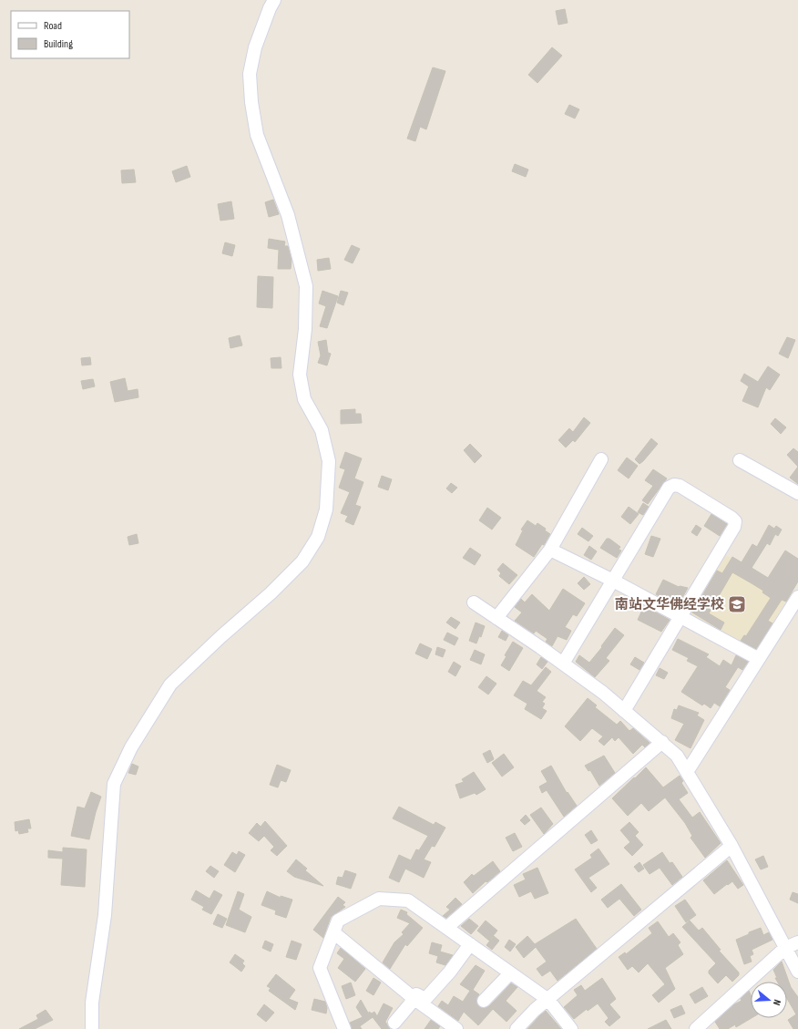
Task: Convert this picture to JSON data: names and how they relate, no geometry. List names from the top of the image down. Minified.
{"places":{"school or university":["南站文华佛经学校"]},"legend":["Road","Building"],"north":"right"}
